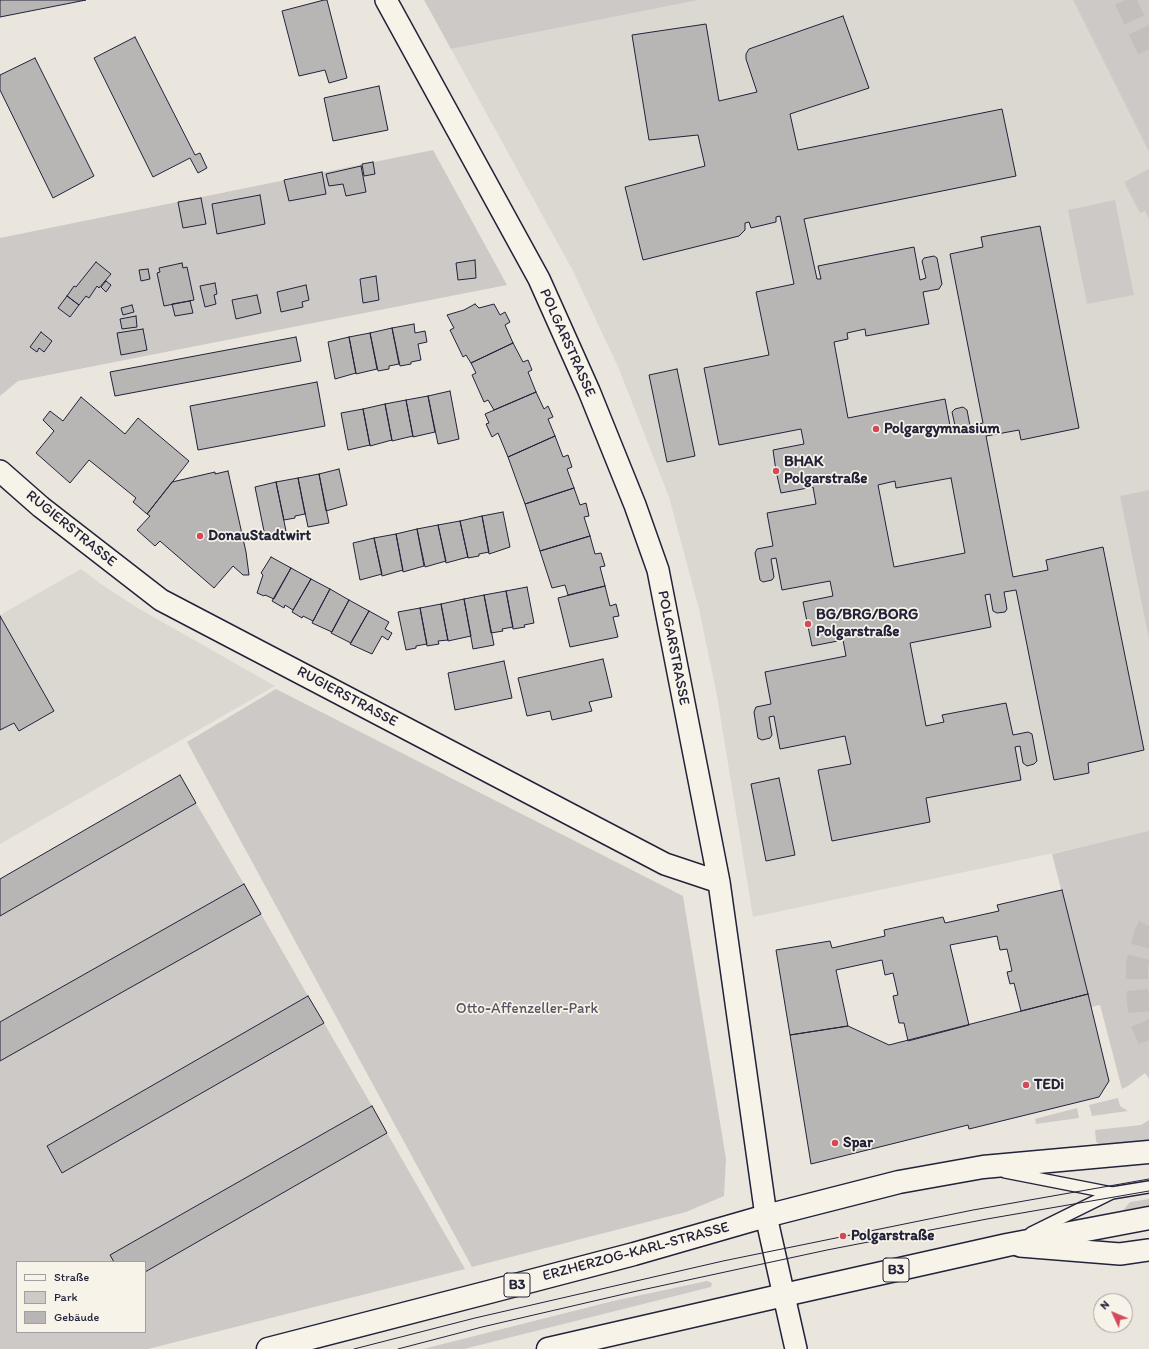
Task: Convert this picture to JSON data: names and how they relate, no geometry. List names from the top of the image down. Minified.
{"streets":{"main road":["ERZHERZOG-KARL-STRASSE","B3"],"street":["POLGARSTRASSE","RUGIERSTRASSE"]},"crossings":[["POLGARSTRASSE","RUGIERSTRASSE"],["POLGARSTRASSE","ERZHERZOG-KARL-STRASSE"]],"parks":["Otto-Affenzeller-Park"],"places":["Polgargymnasium","BHAK Polgarstraße","DonauStadtwirt","BG/BRG/BORG Polgarstraße","TEDi","Spar","Polgarstraße"],"legend":["Straße","Park","Gebäude"],"north":"top left"}
